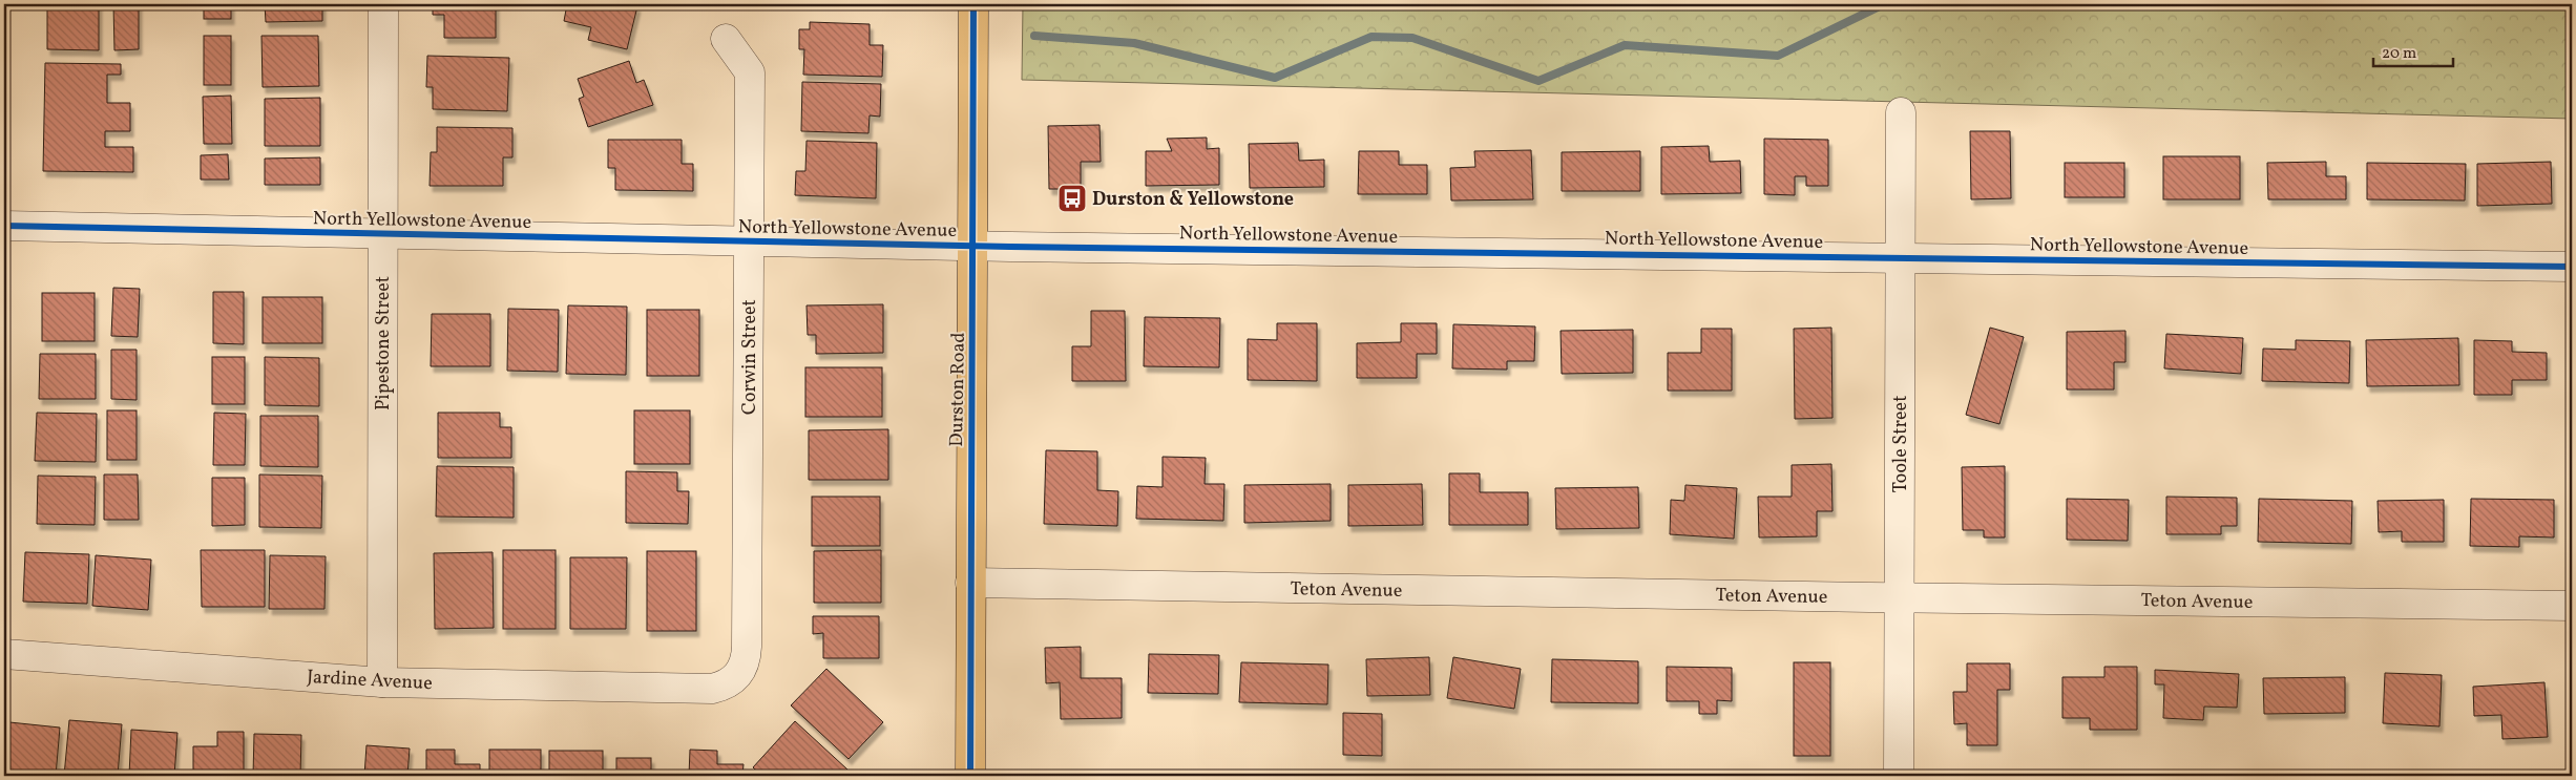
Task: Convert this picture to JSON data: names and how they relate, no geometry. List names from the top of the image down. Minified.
{"streets":{"main road":["Durston Road"],"street":["North Yellowstone Avenue","Pipestone Street","Corwin Street","Toole Street","Teton Avenue","Jardine Avenue"]},"crossings":[["North Yellowstone Avenue","Pipestone Street"],["North Yellowstone Avenue","Corwin Street"],["North Yellowstone Avenue","Durston Road"],["North Yellowstone Avenue","Toole Street"],["Pipestone Street","Jardine Avenue"],["Corwin Street","Jardine Avenue"],["Durston Road","Teton Avenue"],["Toole Street","Teton Avenue"]],"places":{"bus stop":["Durston & Yellowstone"]},"scale_bar":"20 m"}
